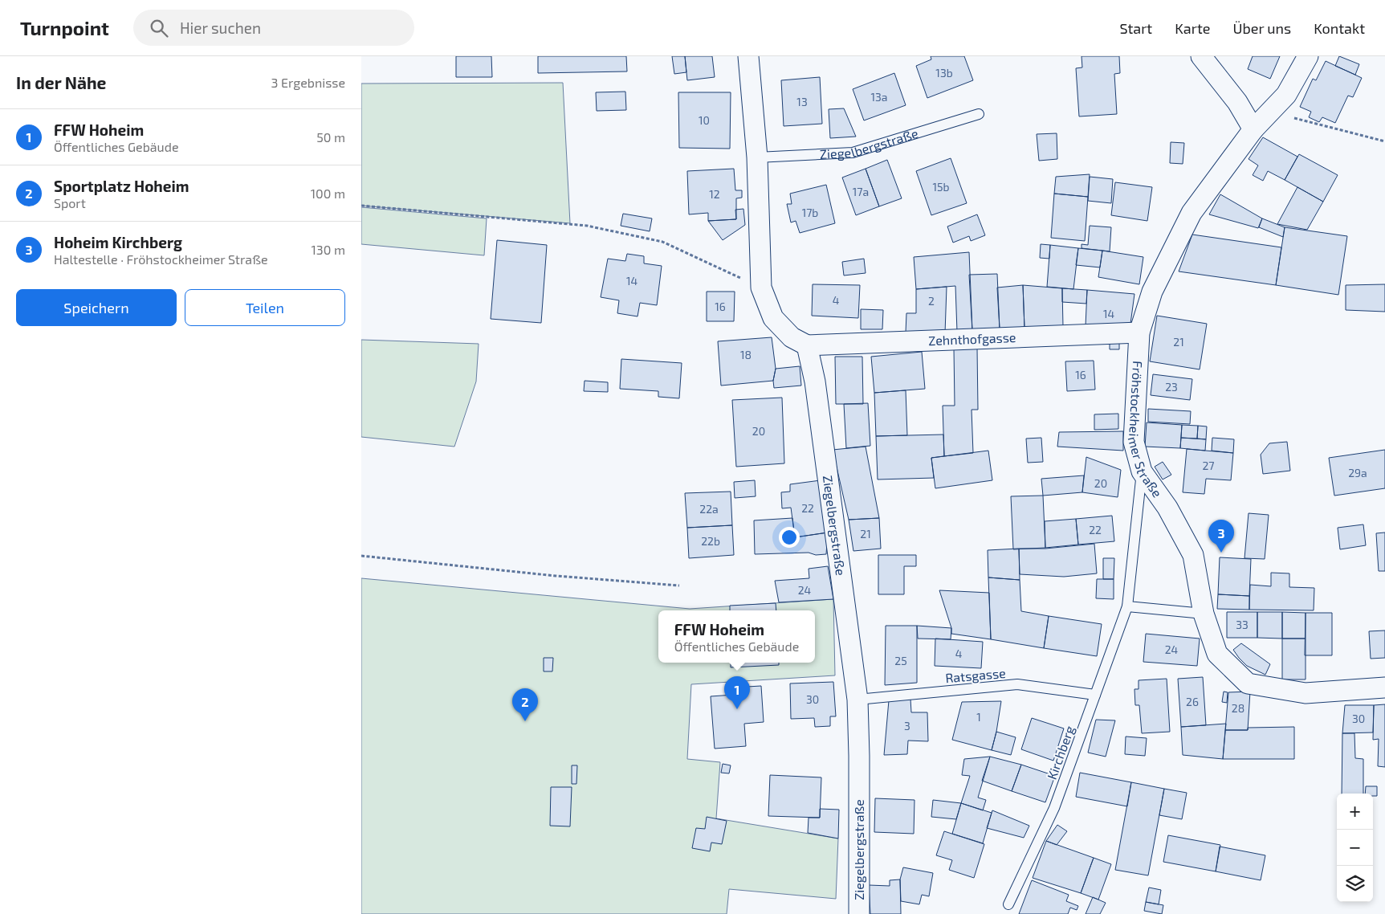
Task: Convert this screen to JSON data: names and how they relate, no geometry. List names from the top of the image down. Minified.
{"streets":{"street":["Ziegelbergstraße","Zehnthofgasse","Fröhstockheimer Straße"],"lane":["Ratsgasse","Kirchberg"]},"crossings":[["Ziegelbergstraße","Zehnthofgasse"],["Ziegelbergstraße","Ratsgasse"],["Zehnthofgasse","Fröhstockheimer Straße"],["Fröhstockheimer Straße","Kirchberg"],["Ratsgasse","Kirchberg"]],"house_numbers":["13b","13a","13","10","15b","17a","12","17b","14","4","2","16","14","21","18","16","23","20","27","29a","20","22","22a","22","21","22b","24","33","24","4","25","30","26","28","1","30","3"],"page":{"header":"Turnpoint","search":"Hier suchen","nav":["Start","Karte","Über uns","Kontakt"],"heading":["In der Nähe","3 Ergebnisse"],"list":[{"mark":"1","name":"FFW Hoheim","note":"Öffentliches Gebäude","value":"50 m"},{"mark":"2","name":"Sportplatz Hoheim","note":"Sport","value":"100 m"},{"mark":"3","name":"Hoheim Kirchberg","note":"Haltestelle · Fröhstockheimer Straße","value":"130 m"}],"buttons":["Speichern","Teilen"],"pins":["3","1","2"],"popup":["FFW Hoheim","Öffentliches Gebäude"],"map_buttons":["+","−"]}}
